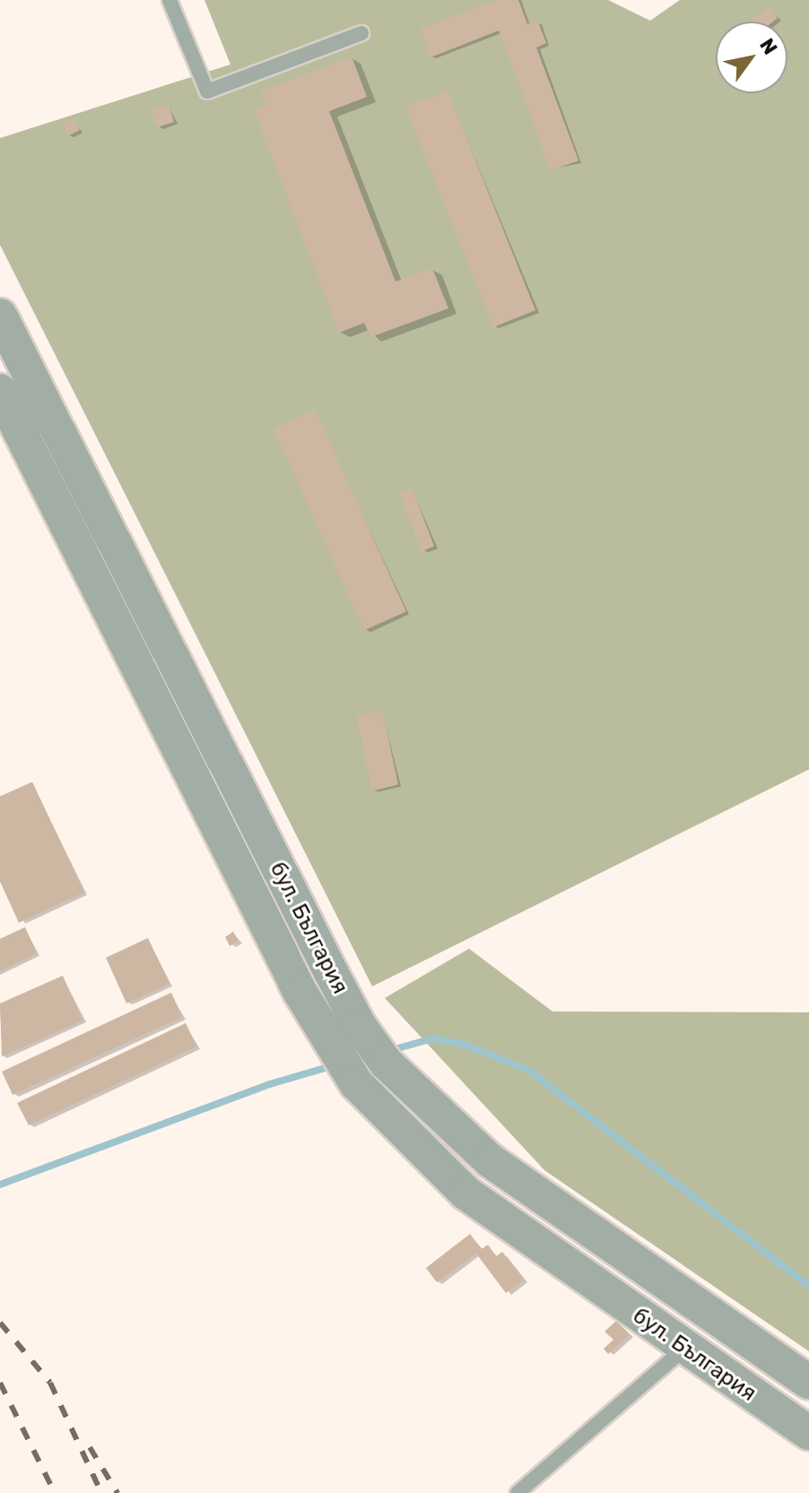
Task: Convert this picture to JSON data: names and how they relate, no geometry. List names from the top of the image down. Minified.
{"streets":{"street":["бул. България"]},"north":"top right"}
